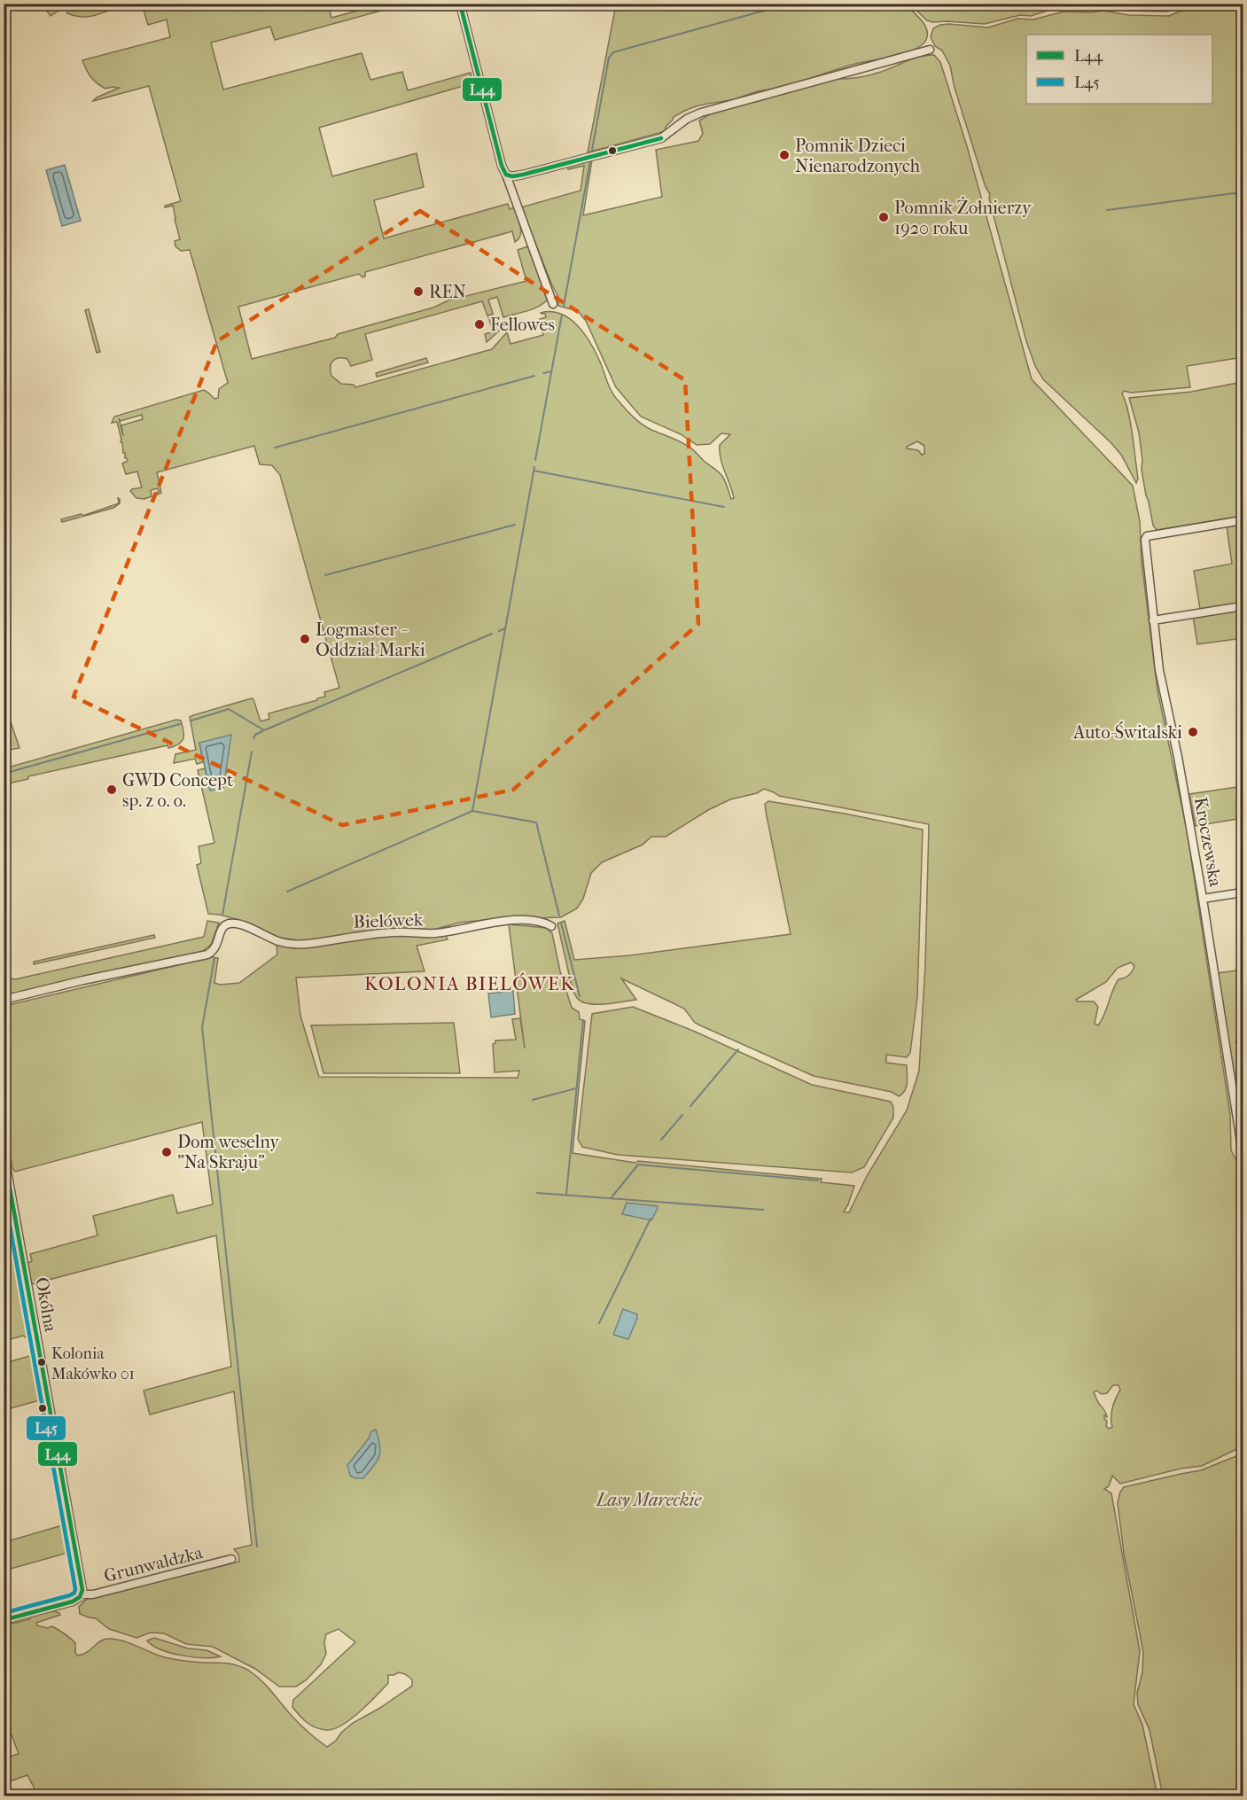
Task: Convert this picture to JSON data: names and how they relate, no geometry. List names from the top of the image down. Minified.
{"streets":{"street":["Kroczewska","Bielówek","Okólna","Grunwaldzka"]},"crossings":[["Okólna","Grunwaldzka"]],"districts":["KOLONIA BIELÓWEK"],"parks":["Lasy Mareckie"],"places":["Pomnik Dzieci Nienarodzonych","Pomnik Żołnierzy 1920 roku","REN","Fellowes","Logmaster - Oddział Marki","Auto-Świtalski","GWD Concept sp. z o. o.","Dom weselny \"Na Skraju\"","Kolonia Makówko 01"],"lines":["transit line L44","transit line L45"],"legend":["L44","L45"]}
